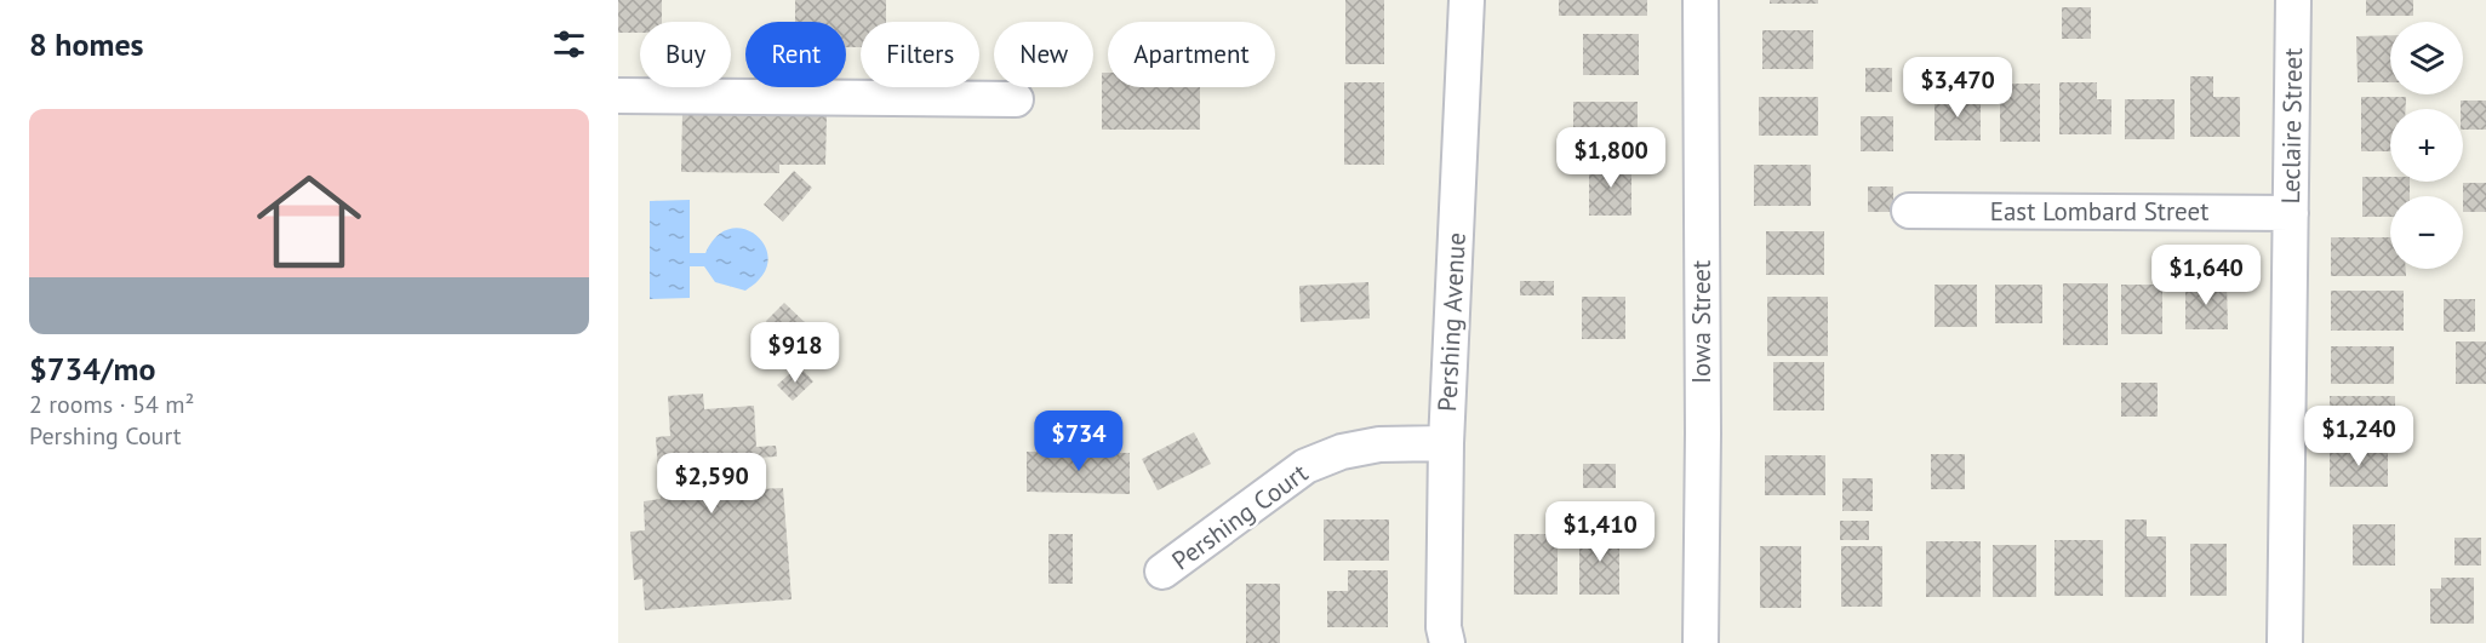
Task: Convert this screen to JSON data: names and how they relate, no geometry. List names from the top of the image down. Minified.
{"streets":{"street":["Leclaire Street","East Lombard Street","Pershing Avenue","Iowa Street","Pershing Court"]},"crossings":[["Leclaire Street","East Lombard Street"],["Pershing Avenue","Pershing Court"]],"page":{"heading":"8 homes","map_buttons":["+","−"],"chip":["Buy","Rent","Filters","New","Apartment"],"price":["$3,470","$1,800","$1,640","$918","$1,240","$734","$2,590","$1,410"],"list":[{"name":"$734/mo","note":"2 rooms · 54 m² · Pershing Court"}]}}
